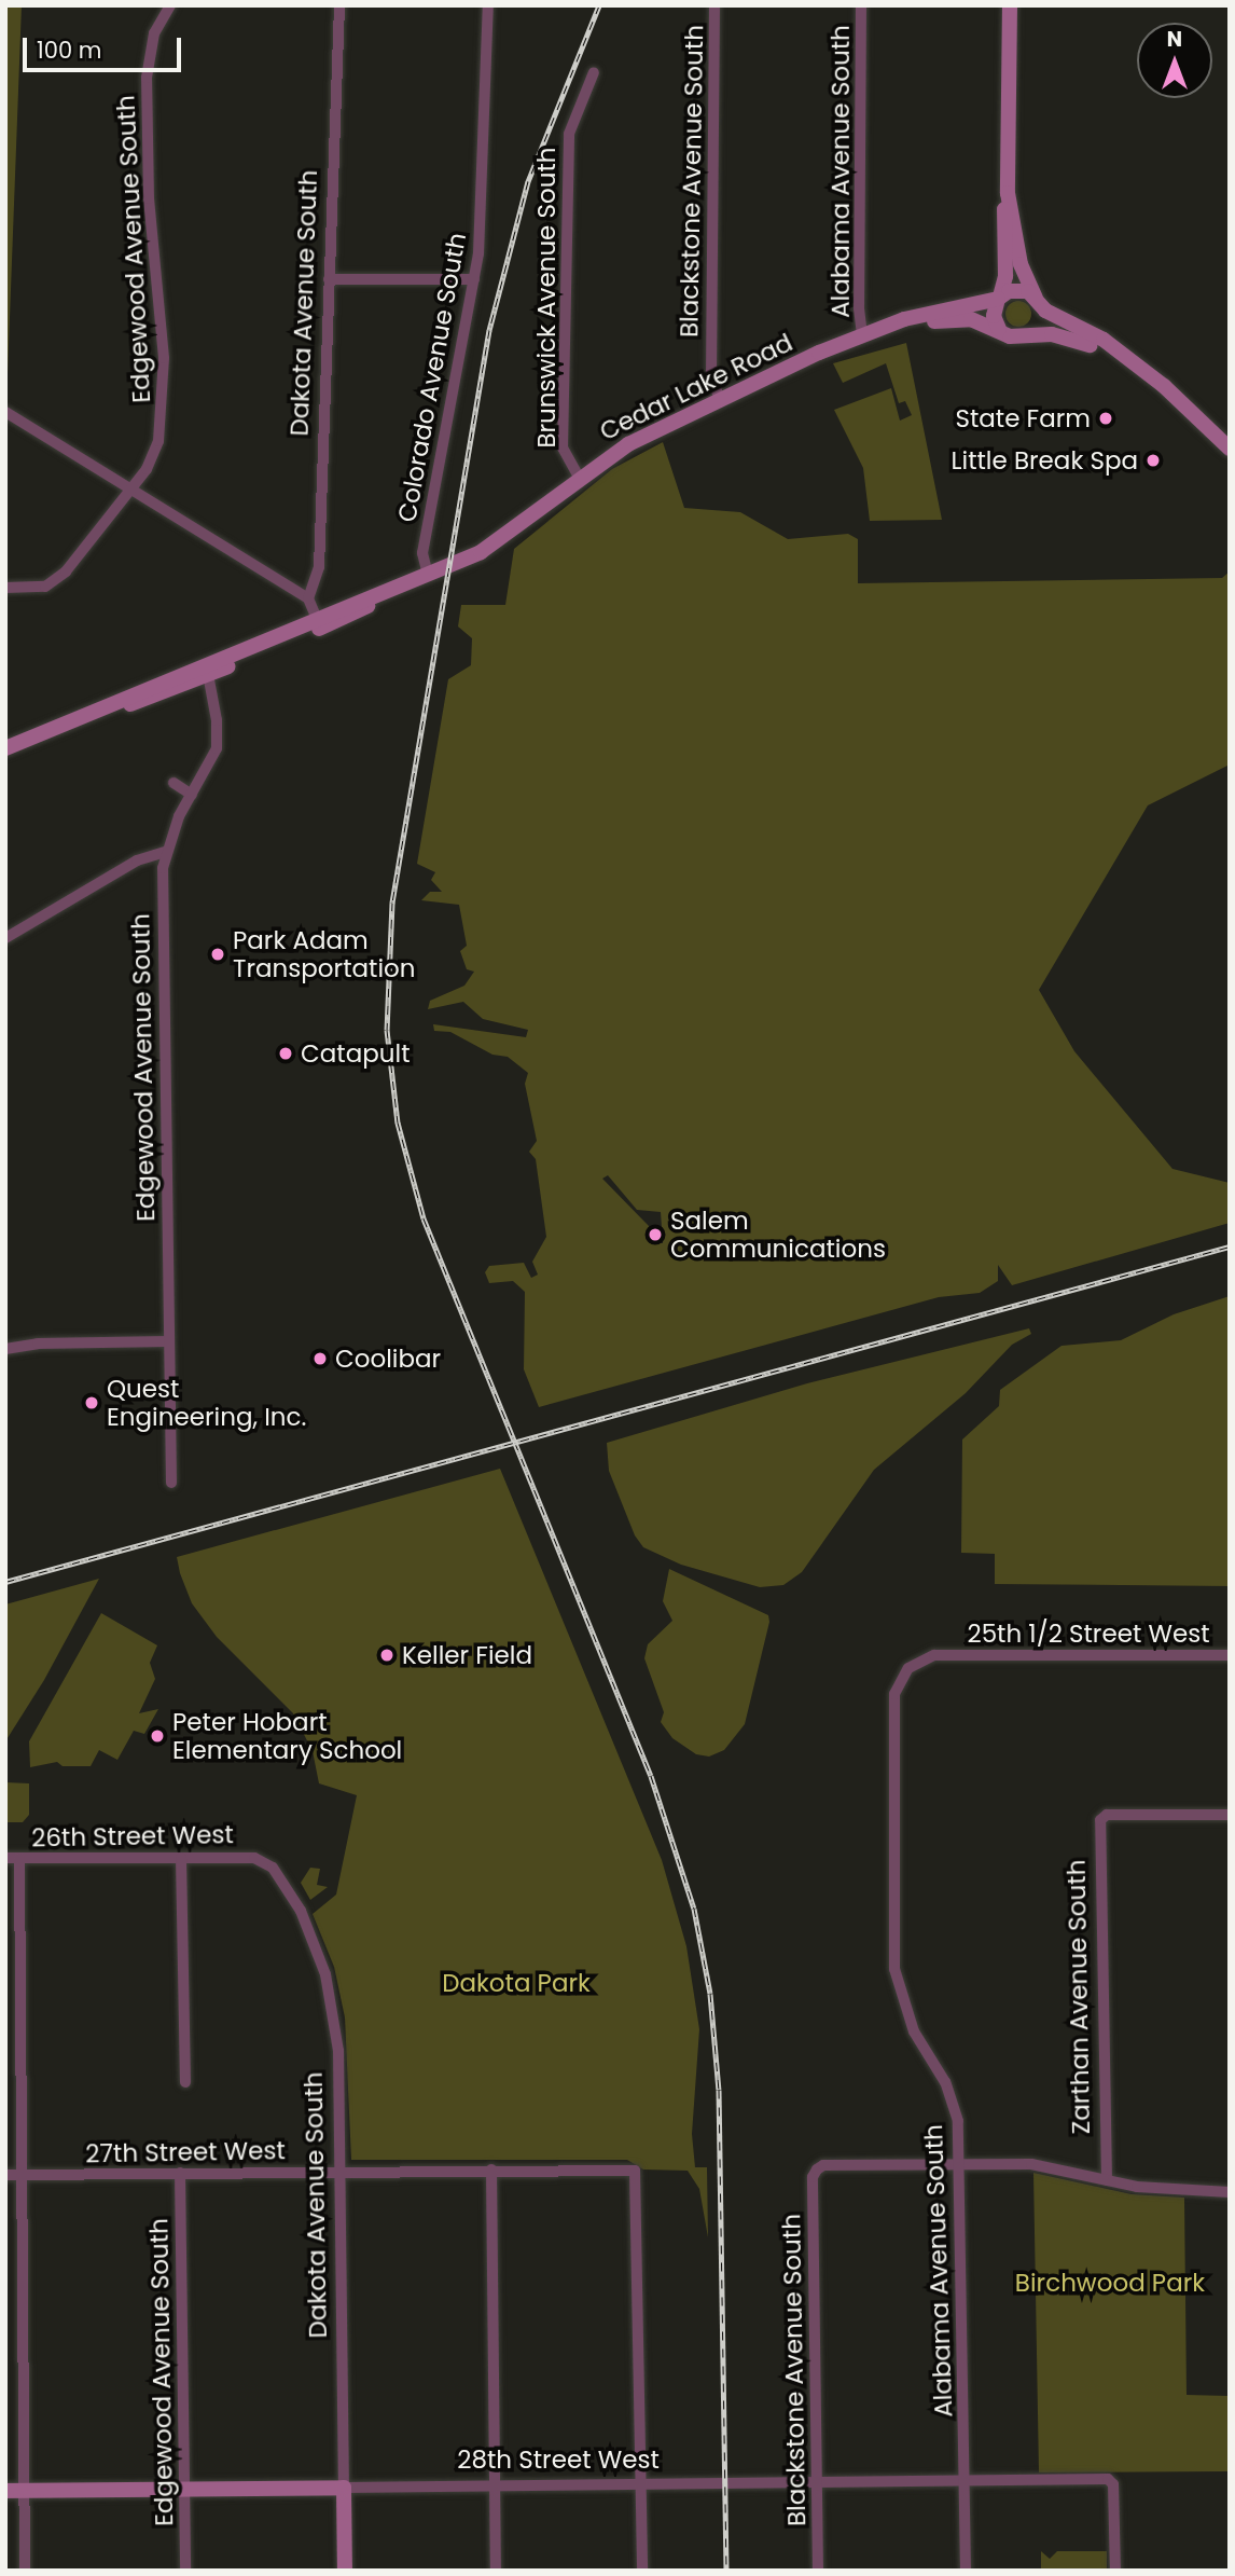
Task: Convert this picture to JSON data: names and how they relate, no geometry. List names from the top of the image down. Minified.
{"streets":{"street":["Alabama Avenue South","Blackstone Avenue South","Edgewood Avenue South","Brunswick Avenue South","Dakota Avenue South","Colorado Avenue South","Cedar Lake Road","25th 1/2 Street West","26th Street West","Zarthan Avenue South","27th Street West","28th Street West"]},"crossings":[["Alabama Avenue South","Blackstone Avenue South"],["Alabama Avenue South","Cedar Lake Road"],["Alabama Avenue South","25th 1/2 Street West"],["Alabama Avenue South","28th Street West"],["Blackstone Avenue South","Cedar Lake Road"],["Blackstone Avenue South","28th Street West"],["Edgewood Avenue South","Cedar Lake Road"],["Edgewood Avenue South","27th Street West"],["Edgewood Avenue South","28th Street West"],["Brunswick Avenue South","Cedar Lake Road"],["Dakota Avenue South","26th Street West"],["Dakota Avenue South","27th Street West"],["Dakota Avenue South","28th Street West"],["Colorado Avenue South","Cedar Lake Road"],["27th Street West","28th Street West"]],"parks":["Dakota Park","Birchwood Park"],"places":["State Farm","Little Break Spa","Park Adam Transportation","Catapult","Salem Communications","Coolibar","Quest Engineering, Inc.","Keller Field","Peter Hobart Elementary School"],"scale_bar":"100 m","north":"top"}
